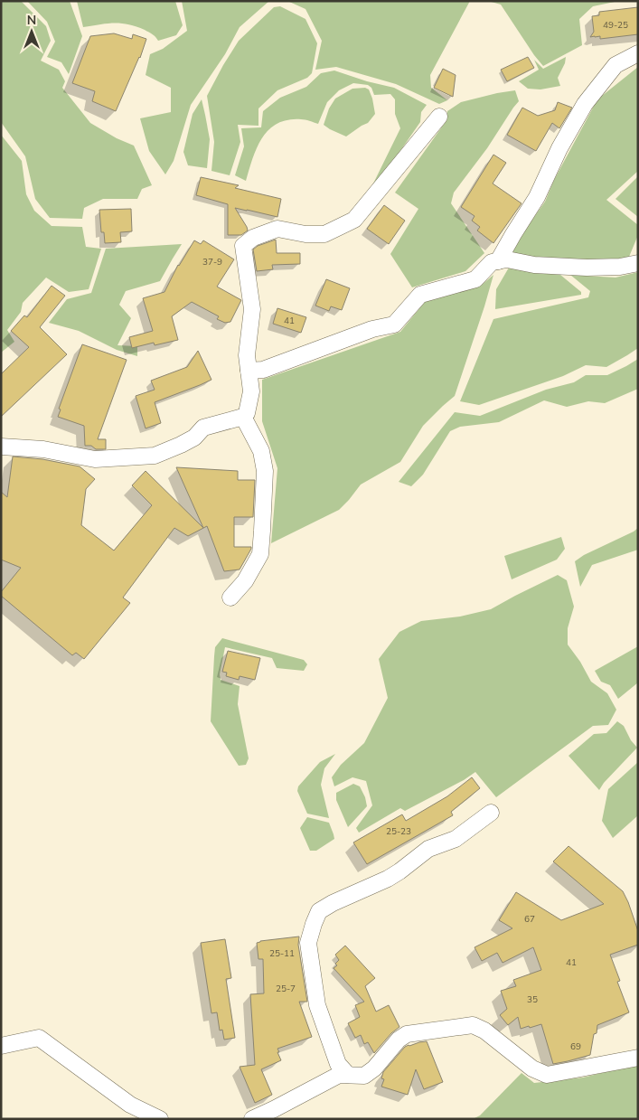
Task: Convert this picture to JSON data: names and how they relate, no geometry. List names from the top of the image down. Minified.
{"house_numbers":["49-25","37-9","41","25-23","67","25-11","41","25-7","35","69"],"north":"top"}
